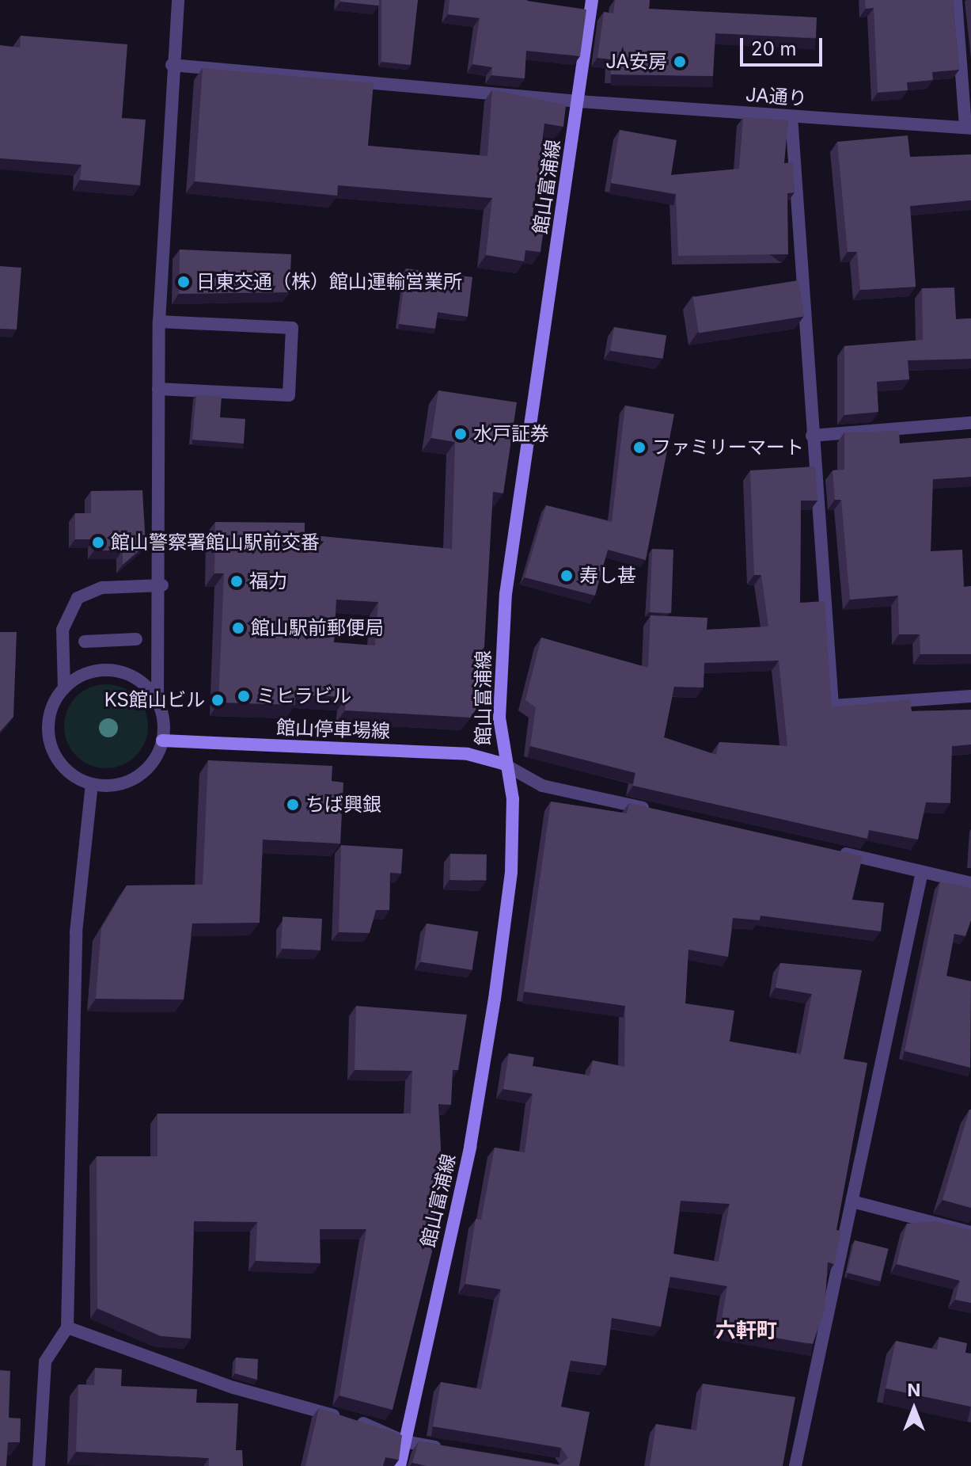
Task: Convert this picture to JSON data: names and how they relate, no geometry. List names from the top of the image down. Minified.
{"streets":{"main road":["館山富浦線","館山停車場線"],"street":["JA通り"]},"crossings":[["JA通り","館山富浦線"],["館山富浦線","館山停車場線"]],"districts":["六軒町"],"places":["JA安房","日東交通（株）館山運輸営業所","水戸証券","ファミリーマート","館山警察署館山駅前交番","寿し甚","福力","館山駅前郵便局","ミヒラビル","KS館山ビル","ちば興銀"],"scale_bar":"20 m","north":"top"}
